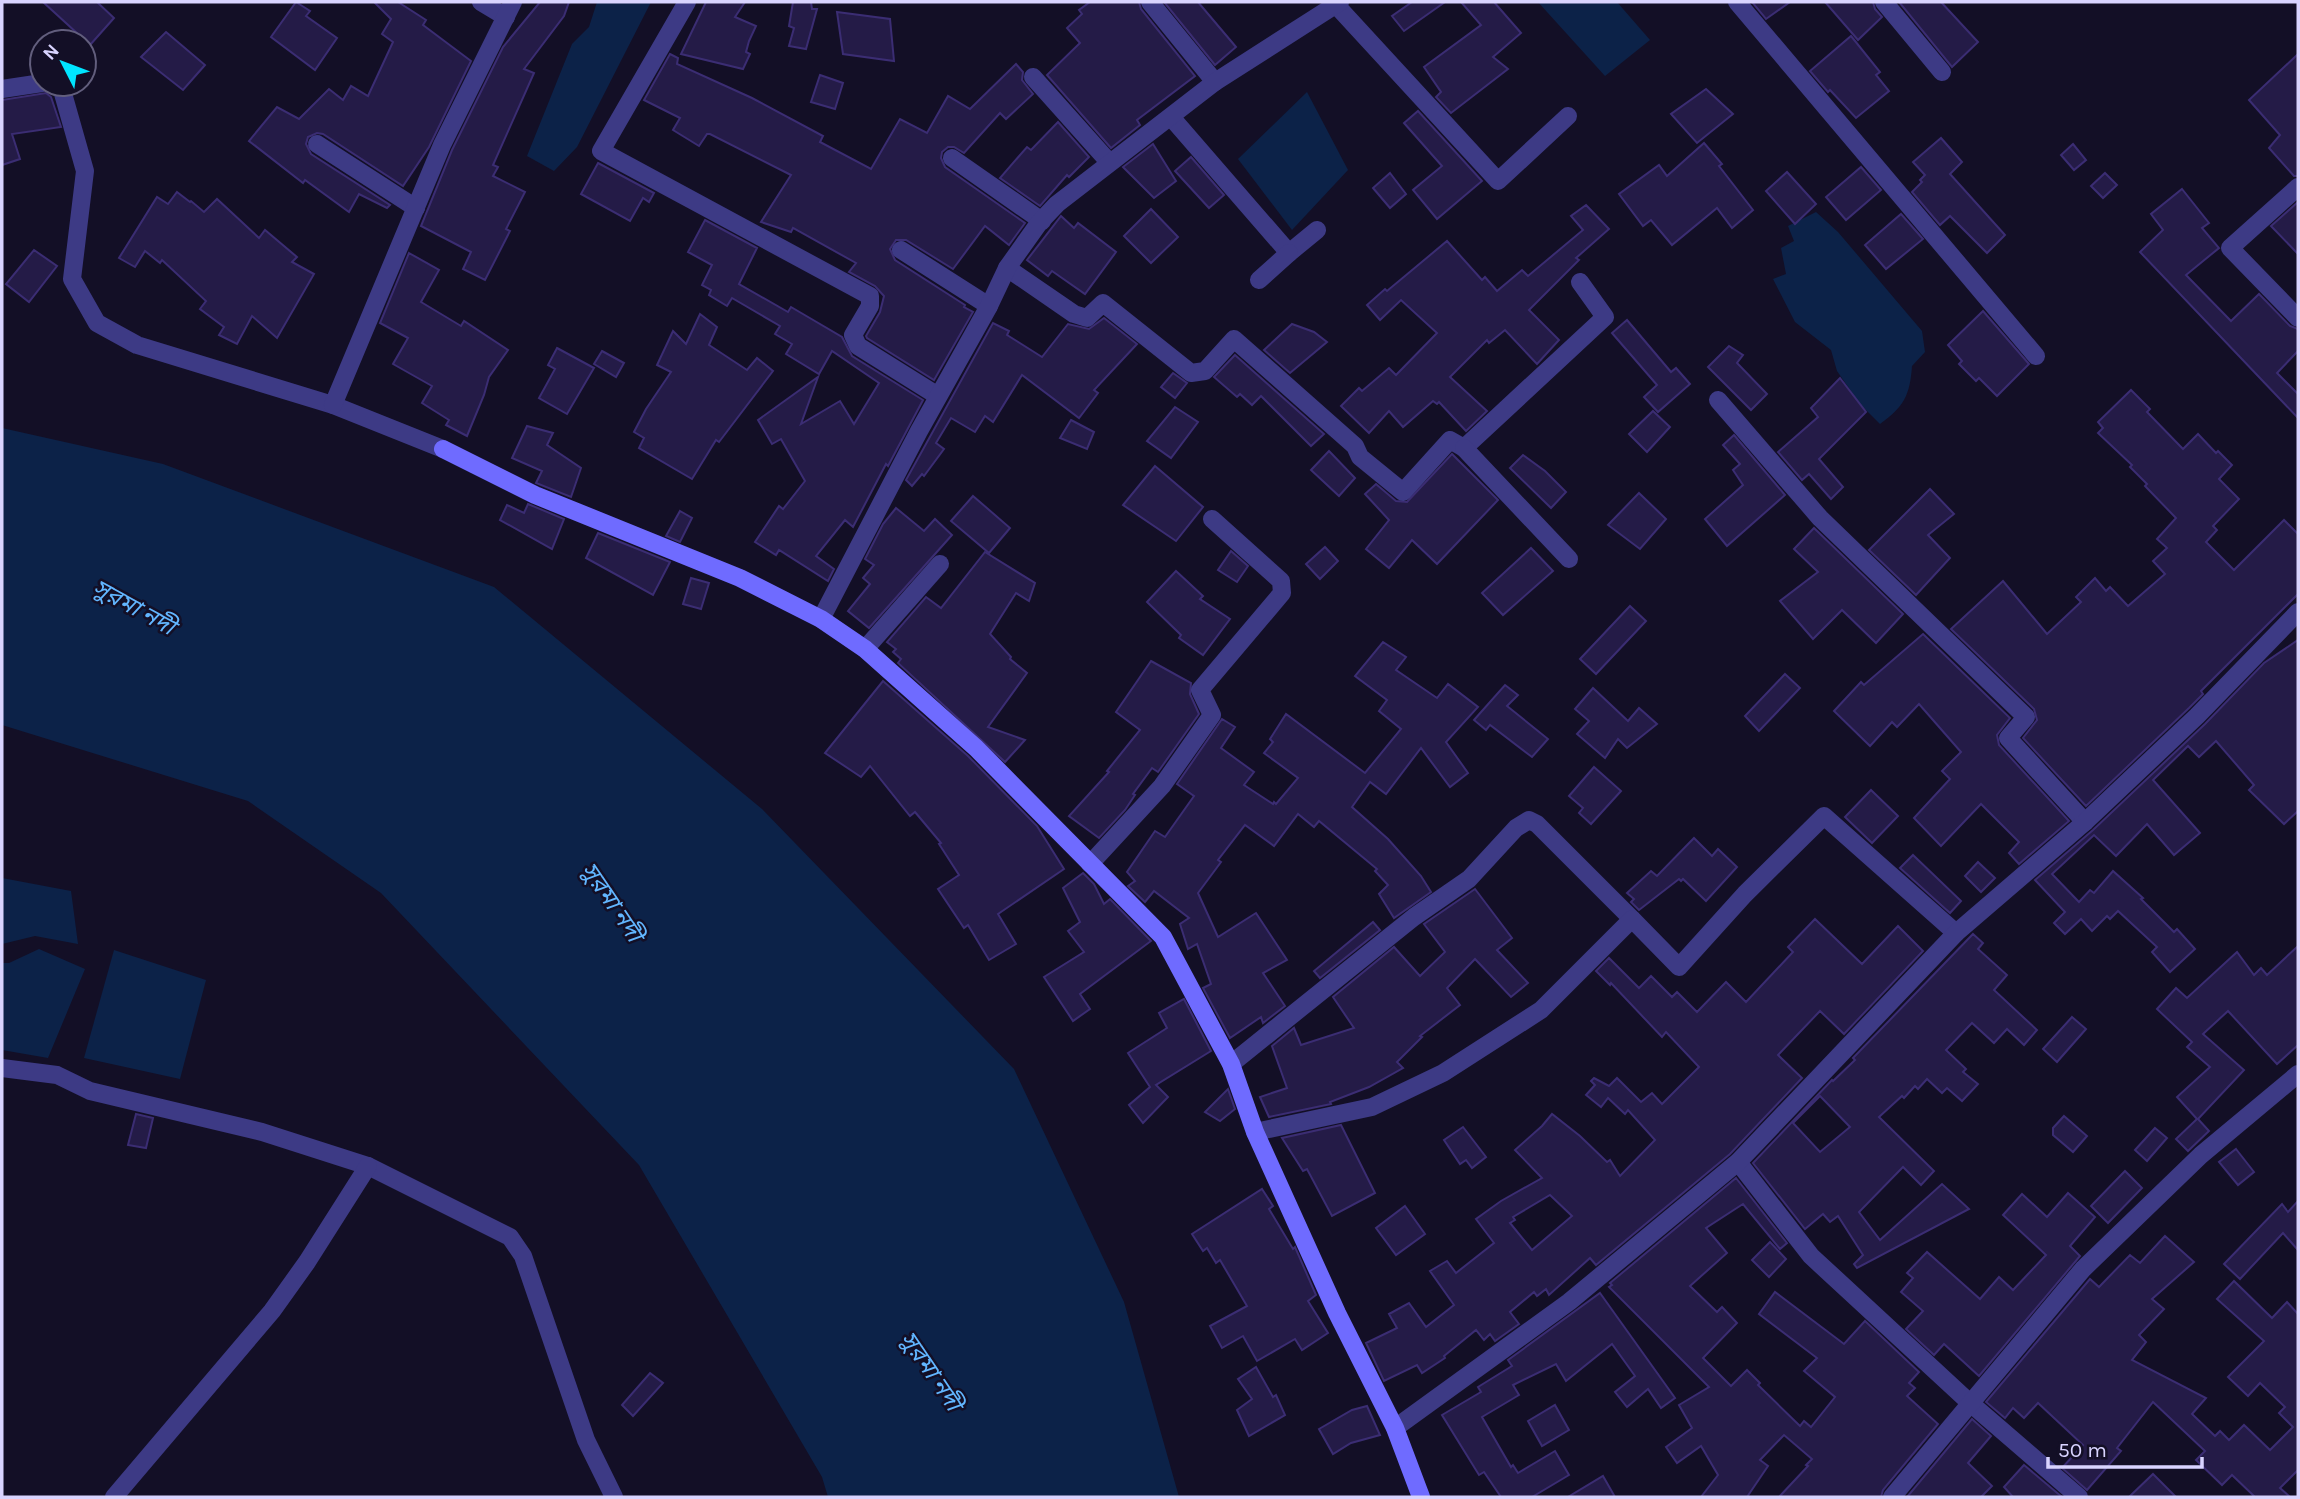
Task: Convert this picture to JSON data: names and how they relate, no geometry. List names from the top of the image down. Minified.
{"water":["সুরমা নদী"],"scale_bar":"50 m","north":"top left"}
